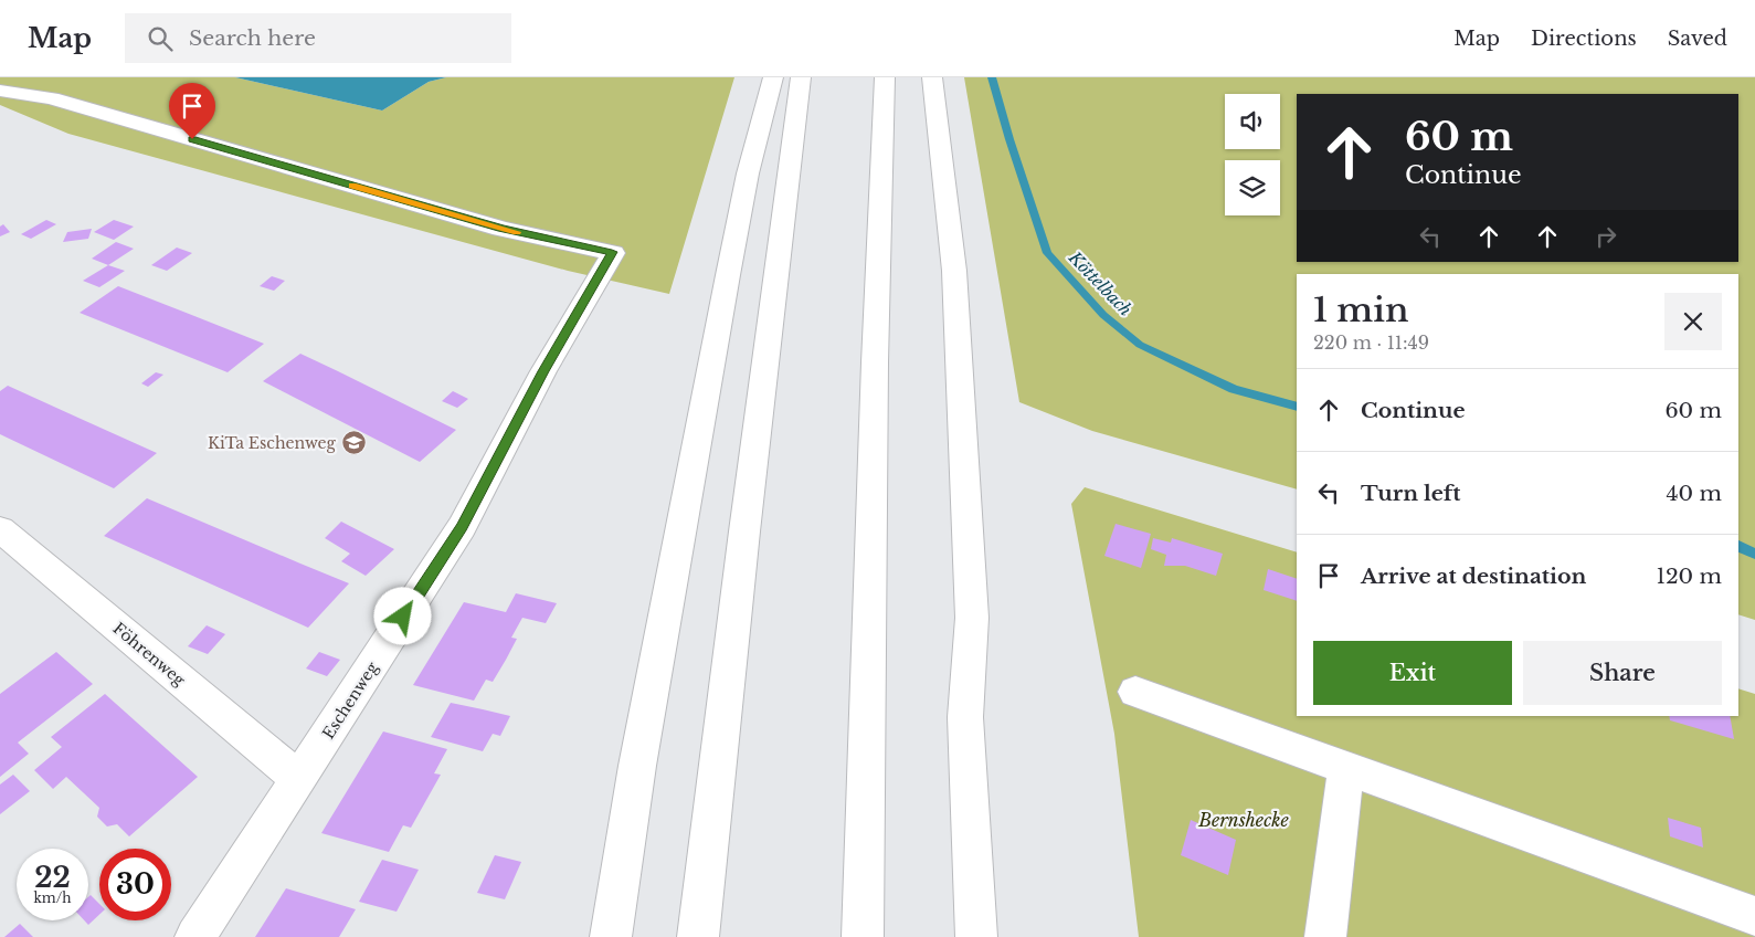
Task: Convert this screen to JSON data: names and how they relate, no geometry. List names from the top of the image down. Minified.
{"streets":{"main road":["Föhrenweg","Eschenweg"]},"crossings":[["Föhrenweg","Eschenweg"]],"water":["Köttelbach"],"parks":["Bernshecke"],"places":{"school or university":["KiTa Eschenweg"]},"page":{"header":"Map","search":"Search here","nav":["Map","Directions","Saved"],"turn":["60 m","Continue"],"heading":["1 min","220 m · 11:49"],"list":[{"name":"Continue","value":"60 m"},{"name":"Turn left","value":"40 m"},{"name":"Arrive at destination","value":"120 m"}],"buttons":["Exit","Share"],"speed":"22 km/h","limit":"30"}}
